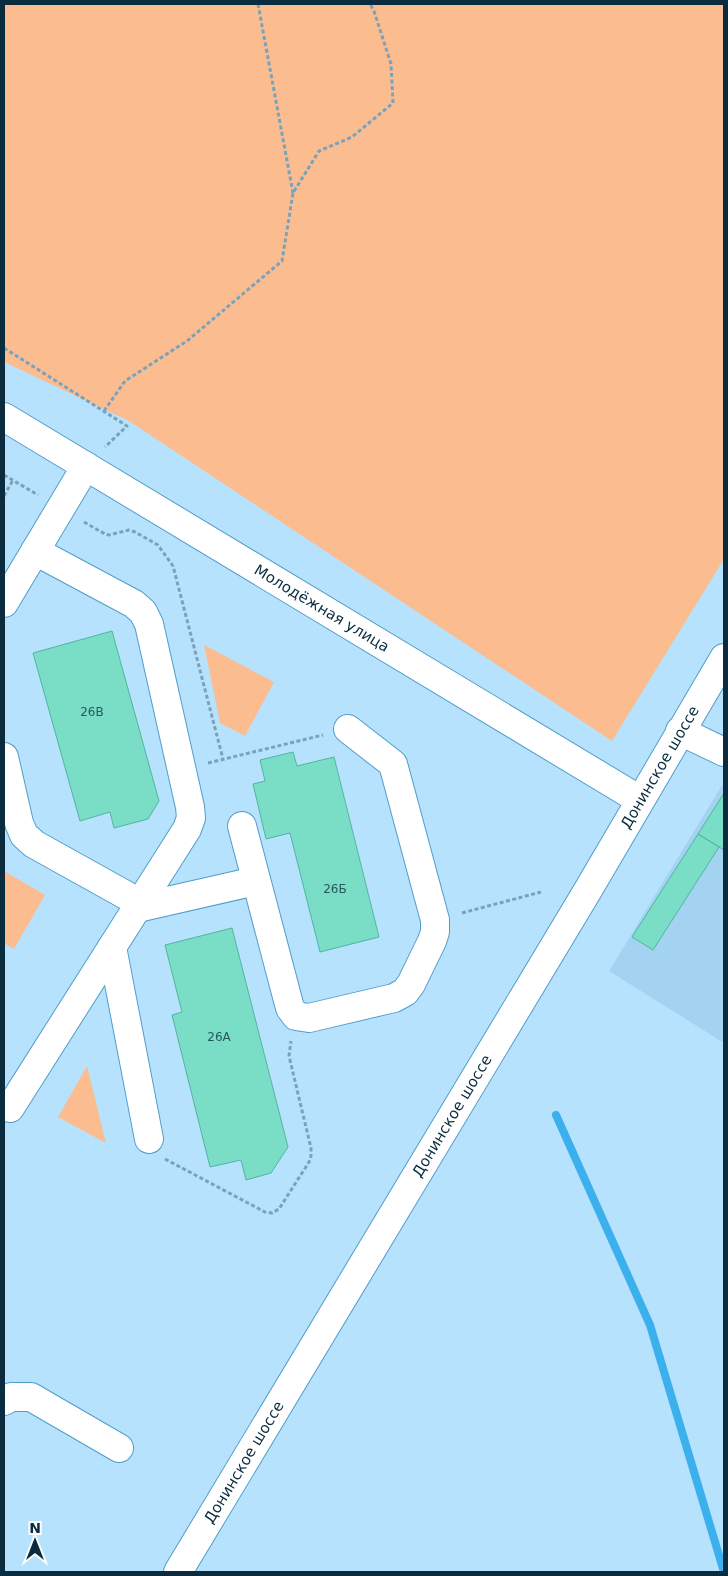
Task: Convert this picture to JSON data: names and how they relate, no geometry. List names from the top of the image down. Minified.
{"streets":{"main road":["Молодёжная улица","Донинское шоссе"]},"crossings":[["Молодёжная улица","Донинское шоссе"]],"house_numbers":["26В","26Б","26А"],"north":"top"}
